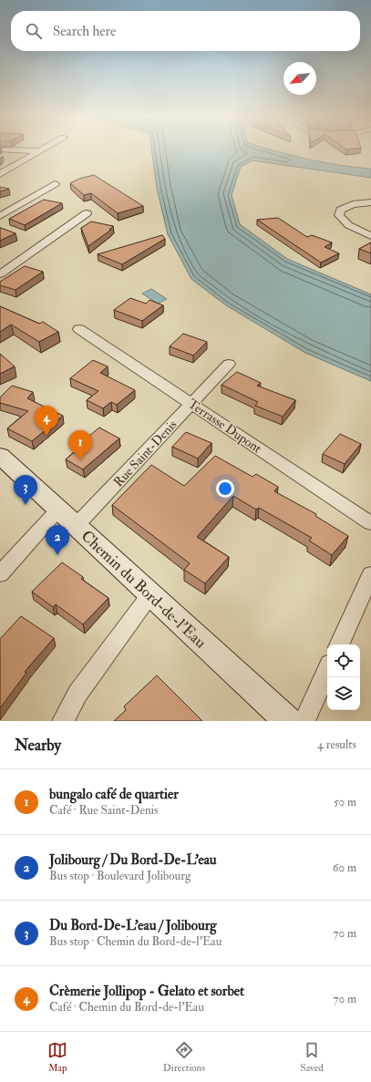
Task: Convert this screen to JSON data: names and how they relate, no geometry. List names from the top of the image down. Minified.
{"streets":{"street":["Terrasse Dupont","Rue Saint-Denis","Chemin du Bord-de-l'Eau"]},"crossings":[["Terrasse Dupont","Rue Saint-Denis"],["Rue Saint-Denis","Chemin du Bord-de-l'Eau"]],"north":"bottom left","page":{"search":"Search here","pins":["4","1","3","2"],"heading":["Nearby","4 results"],"list":[{"mark":"1","name":"bungalo café de quartier","note":"Café · Rue Saint-Denis","value":"50 m"},{"mark":"2","name":"Jolibourg / Du Bord-De-L'eau","note":"Bus stop · Boulevard Jolibourg","value":"60 m"},{"mark":"3","name":"Du Bord-De-L'eau / Jolibourg","note":"Bus stop · Chemin du Bord-de-l'Eau","value":"70 m"},{"mark":"4","name":"Crèmerie Jollipop - Gelato et sorbet","note":"Café · Chemin du Bord-de-l'Eau","value":"70 m"}],"nav":["Map","Directions","Saved"]}}
